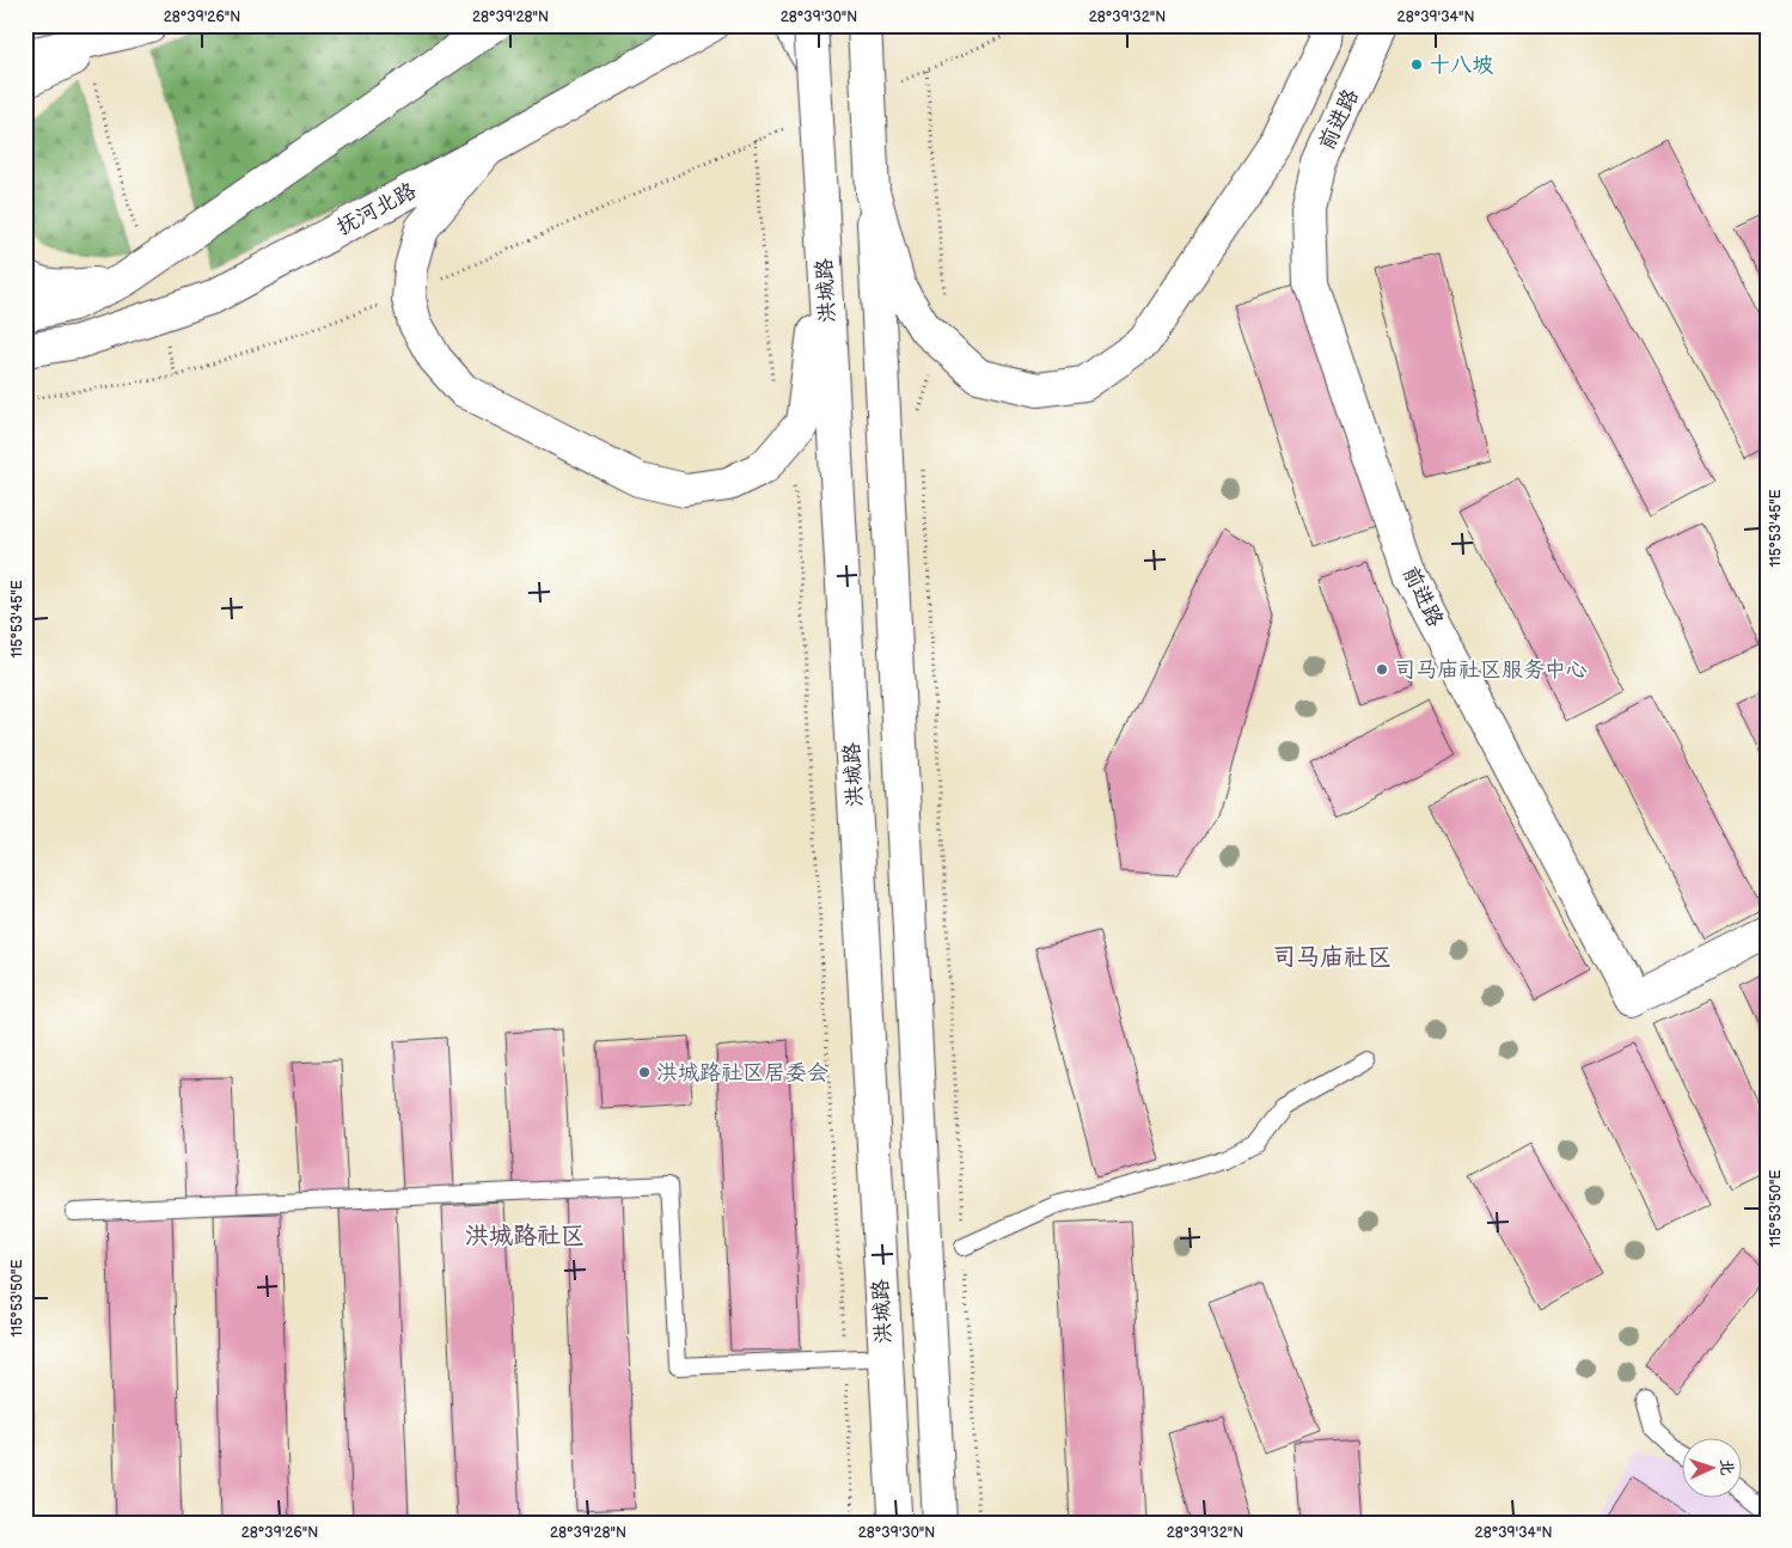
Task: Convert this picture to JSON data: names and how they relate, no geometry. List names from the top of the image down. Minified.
{"streets":{"main road":["前进路","抚河北路","洪城路"]},"districts":["司马庙社区","洪城路社区"],"places":["十八坡","司马庙社区服务中心","洪城路社区居委会"],"north":"right","coordinates":["28°39'26\"N","28°39'28\"N","28°39'30\"N","28°39'32\"N","28°39'34\"N","115°53'45\"E","115°53'50\"E"]}
